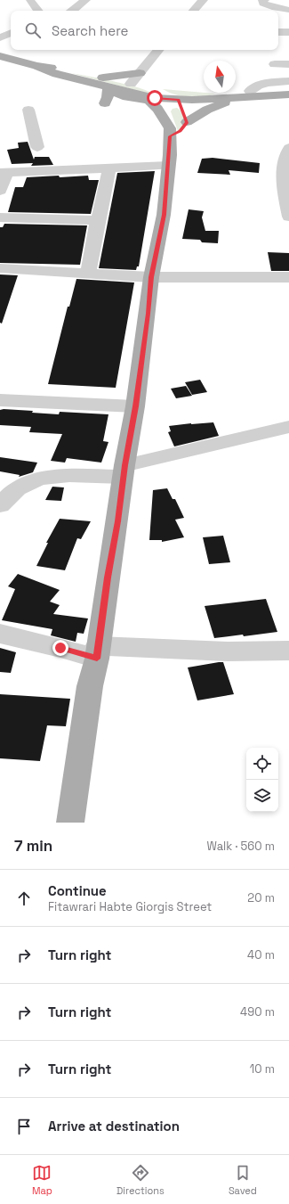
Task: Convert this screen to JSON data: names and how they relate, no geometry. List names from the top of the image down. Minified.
{"north":"top","page":{"search":"Search here","heading":["7 min","Walk · 560 m"],"list":[["Continue","Fitawrari Habte Giorgis Street","20 m"],["Turn right","40 m"],["Turn right","490 m"],["Turn right","10 m"],"Arrive at destination"],"nav":["Map","Directions","Saved"]}}
